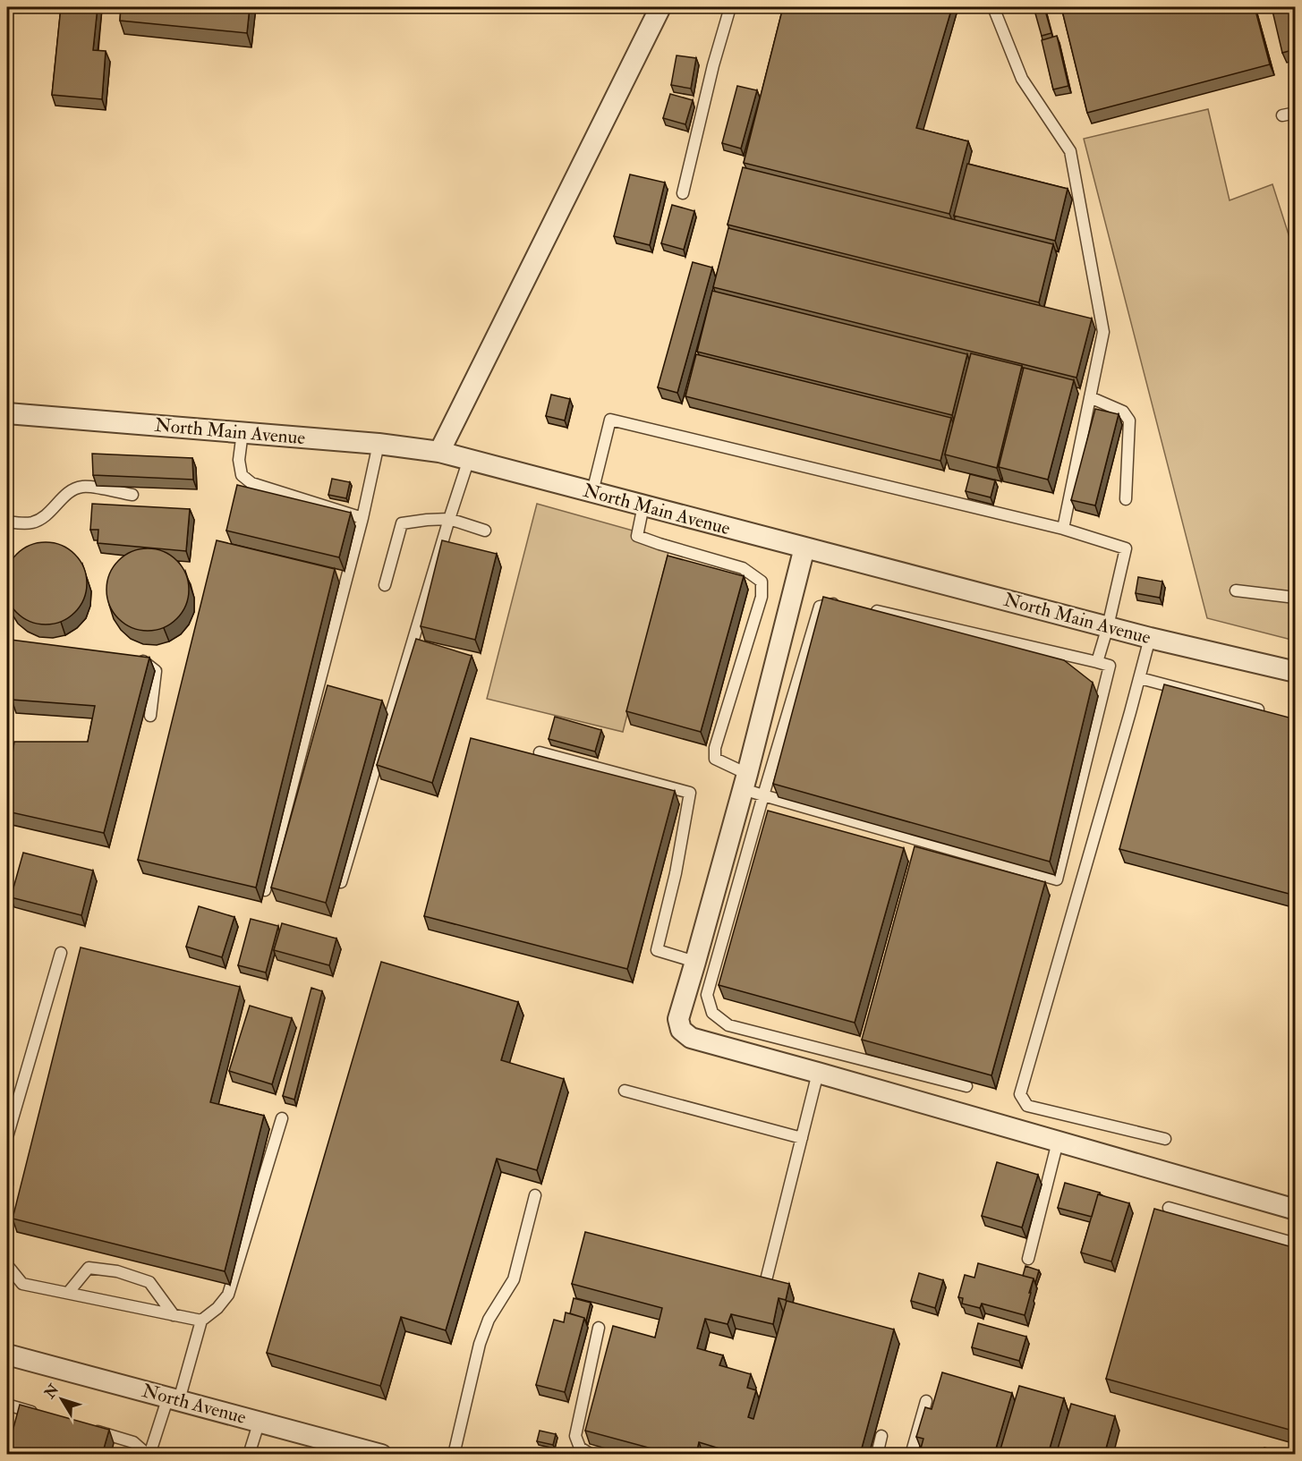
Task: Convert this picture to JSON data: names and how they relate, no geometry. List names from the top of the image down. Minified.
{"streets":{"street":["North Main Avenue","North Avenue"]},"north":"top left"}
